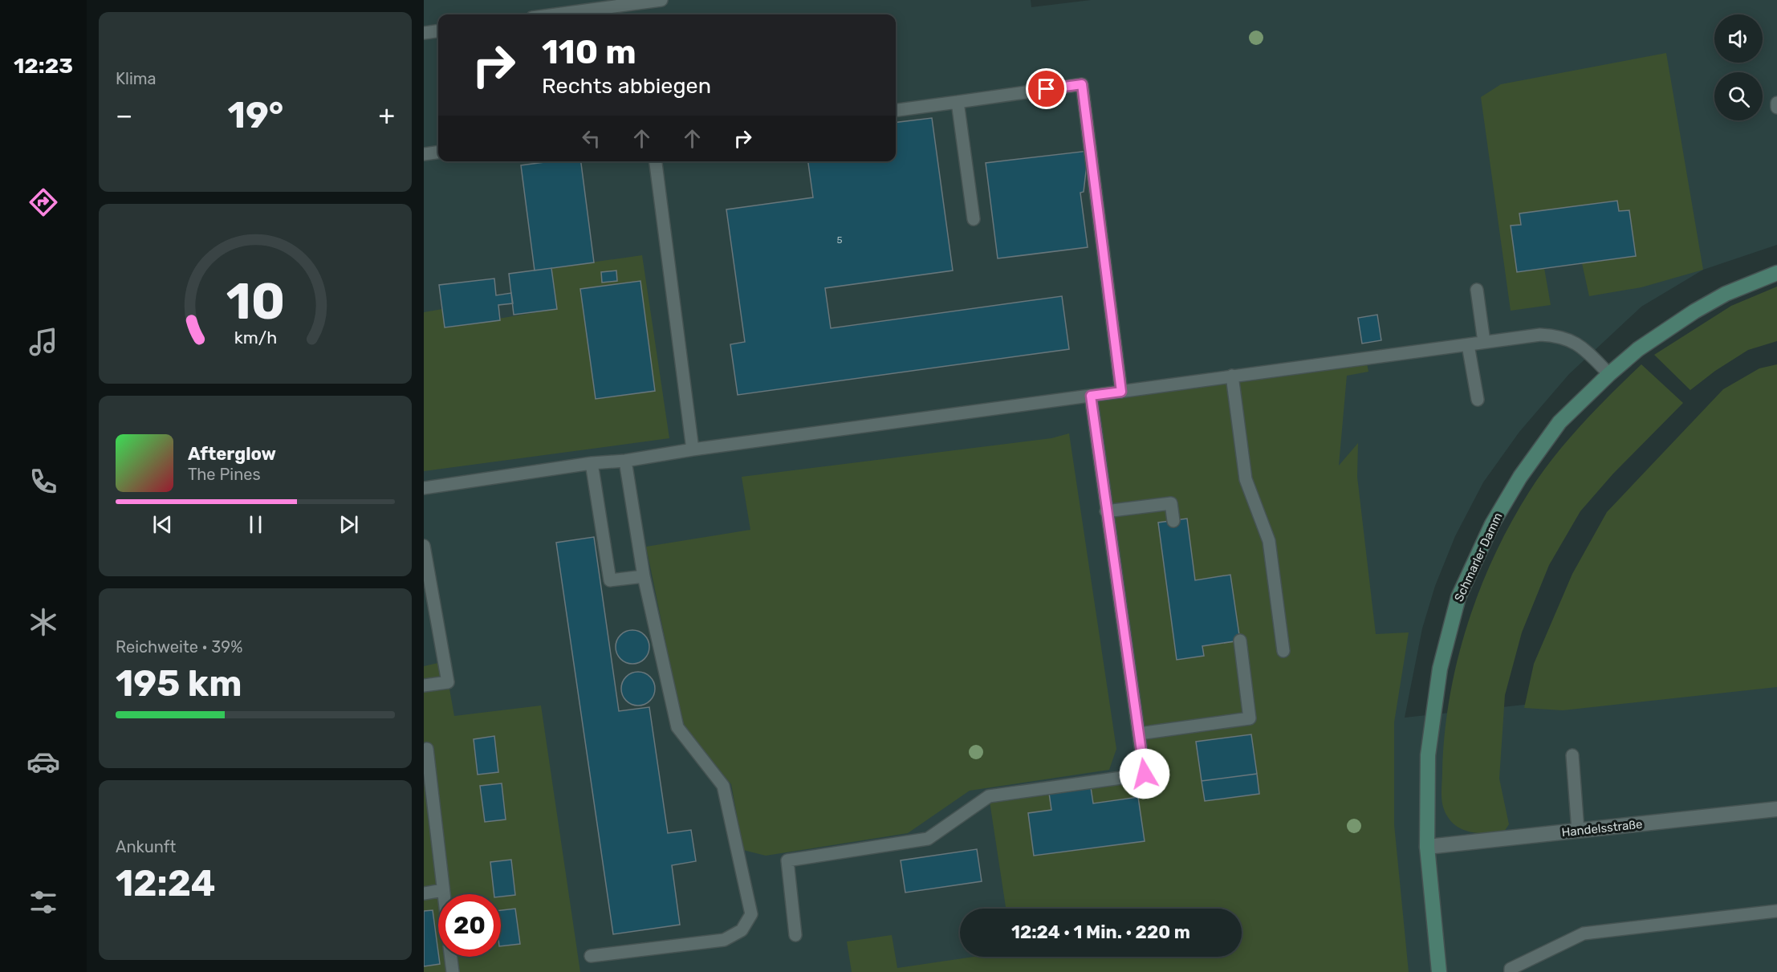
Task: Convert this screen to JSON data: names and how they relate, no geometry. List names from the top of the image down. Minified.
{"streets":{"street":["Schmarler Damm","Handelsstraße"]},"crossings":[["Schmarler Damm","Handelsstraße"]],"house_numbers":["5"],"page":{"tabs":"12:23","tile":["Klima",["Reichweite · 39%","195 km"],["Ankunft","12:24"]],"turn":["110 m","Rechts abbiegen"],"heat":["−","19°","+"],"song":["Afterglow","The Pines"],"limit":"20","trip":"12:24 · 1 Min. · 220 m","gauge":["10","km/h"]}}
